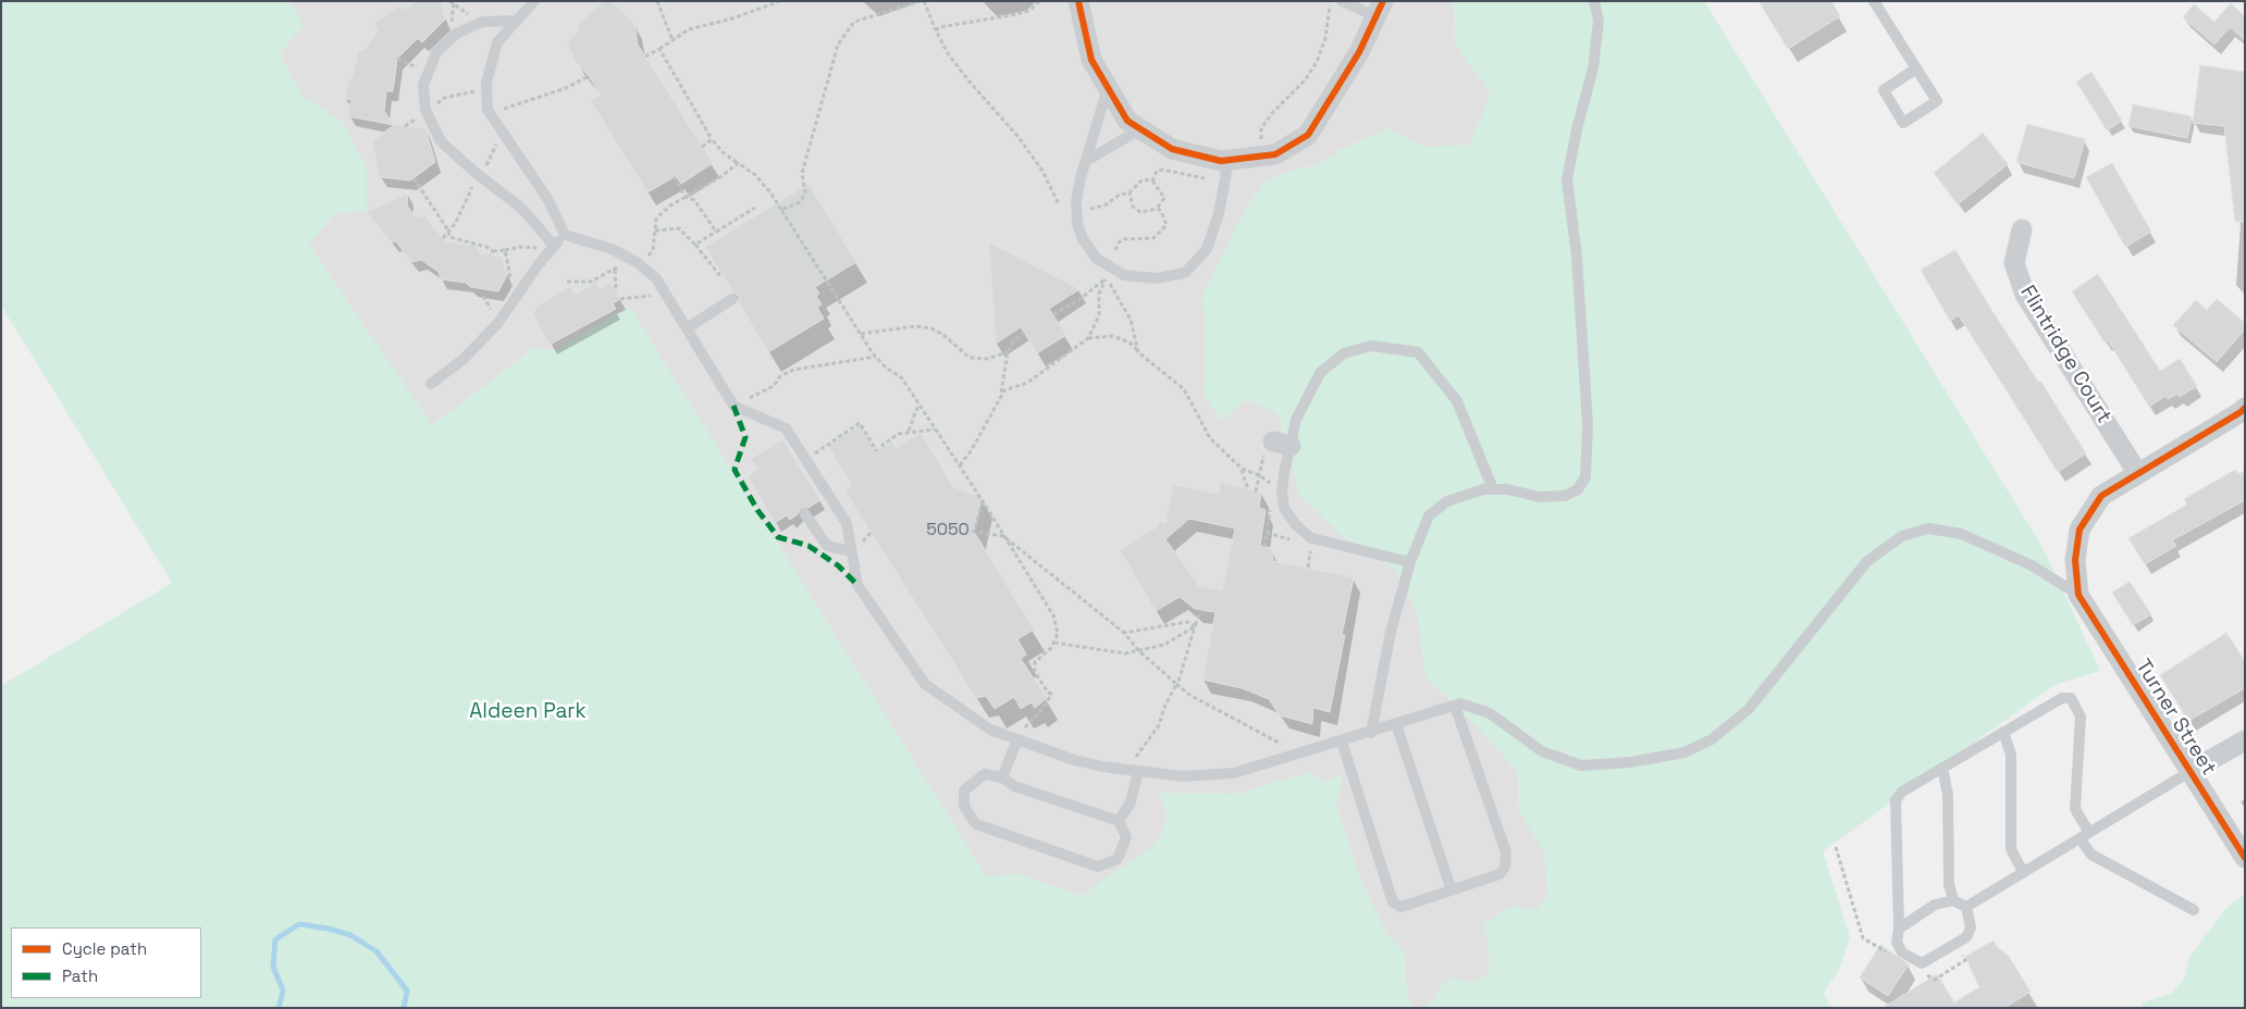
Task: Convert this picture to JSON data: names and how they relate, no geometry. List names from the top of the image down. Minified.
{"streets":{"street":["Flintridge Court","Turner Street"]},"parks":["Aldeen Park"],"house_numbers":["5050"],"legend":["Cycle path","Path"]}
